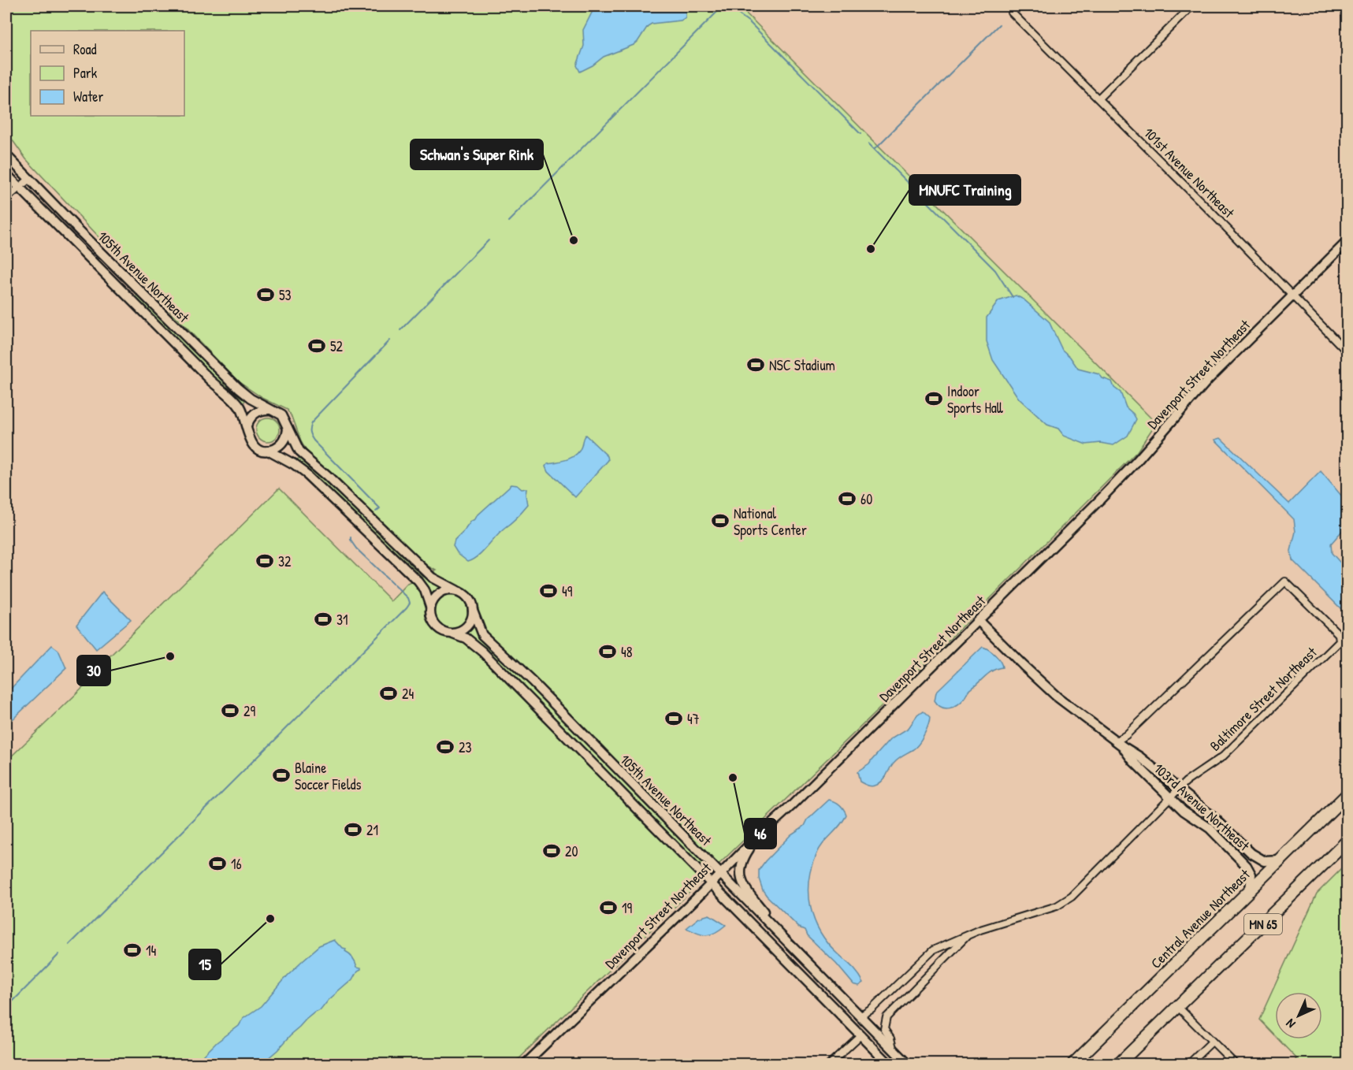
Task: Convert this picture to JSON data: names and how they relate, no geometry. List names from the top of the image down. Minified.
{"streets":{"highway":["Central Avenue Northeast","MN 65"],"street":["101st Avenue Northeast","105th Avenue Northeast","Davenport Street Northeast","Baltimore Street Northeast","103rd Avenue Northeast"]},"crossings":[["101st Avenue Northeast","Davenport Street Northeast"],["105th Avenue Northeast","Davenport Street Northeast"],["105th Avenue Northeast","Baltimore Street Northeast"],["Davenport Street Northeast","103rd Avenue Northeast"],["Baltimore Street Northeast","103rd Avenue Northeast"],["103rd Avenue Northeast","Central Avenue Northeast"]],"places":{"other":["Schwan's Super Rink","MNUFC Training","30","46","15"],"sports":["53","52","NSC Stadium","Indoor Sports Hall","60","National Sports Center","32","49","31","48","24","29","47","23","Blaine Soccer Fields","21","20","16","19","14"]},"legend":["Road","Park","Water"],"north":"bottom left"}
